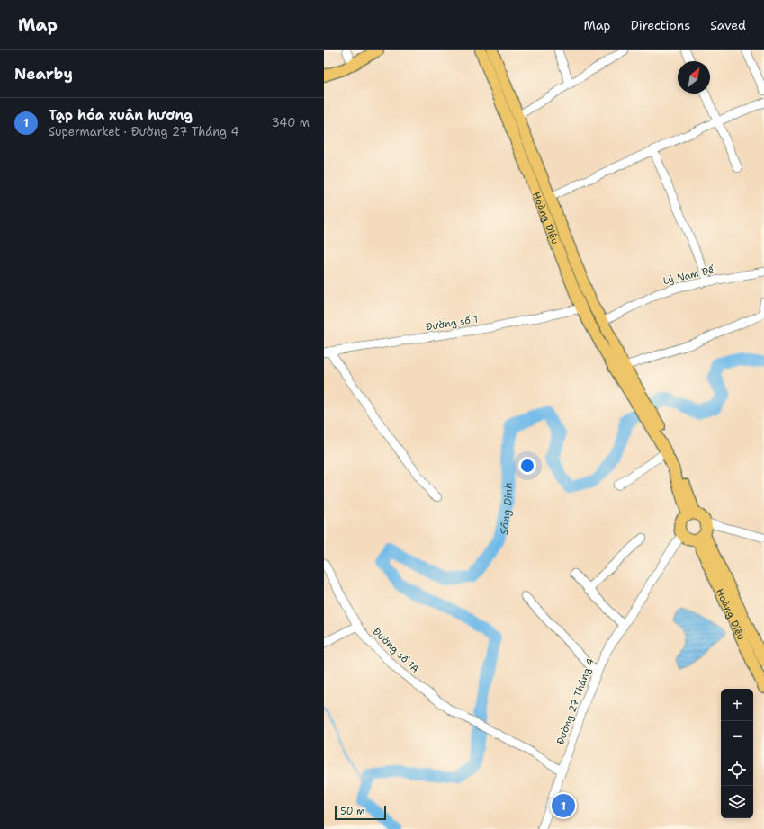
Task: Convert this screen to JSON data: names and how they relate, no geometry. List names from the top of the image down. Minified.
{"streets":{"main road":["Hoàng Diệu"],"street":["Lý Nam Đế","Đường số 1","Đường số 1A","Đường 27 Tháng 4"]},"crossings":[["Hoàng Diệu","Lý Nam Đế"],["Hoàng Diệu","Đường số 1"],["Hoàng Diệu","Đường 27 Tháng 4"],["Đường số 1A","Đường 27 Tháng 4"]],"water":["Sông Dinh"],"scale_bar":"50 m","north":"top right","page":{"header":"Map","nav":["Map","Directions","Saved"],"heading":"Nearby","list":[{"mark":"1","name":"Tạp hóa xuân hương","note":"Supermarket · Đường 27 Tháng 4","value":"340 m"}],"map_buttons":["+","−"],"pins":"1","scale":"50 m"}}
